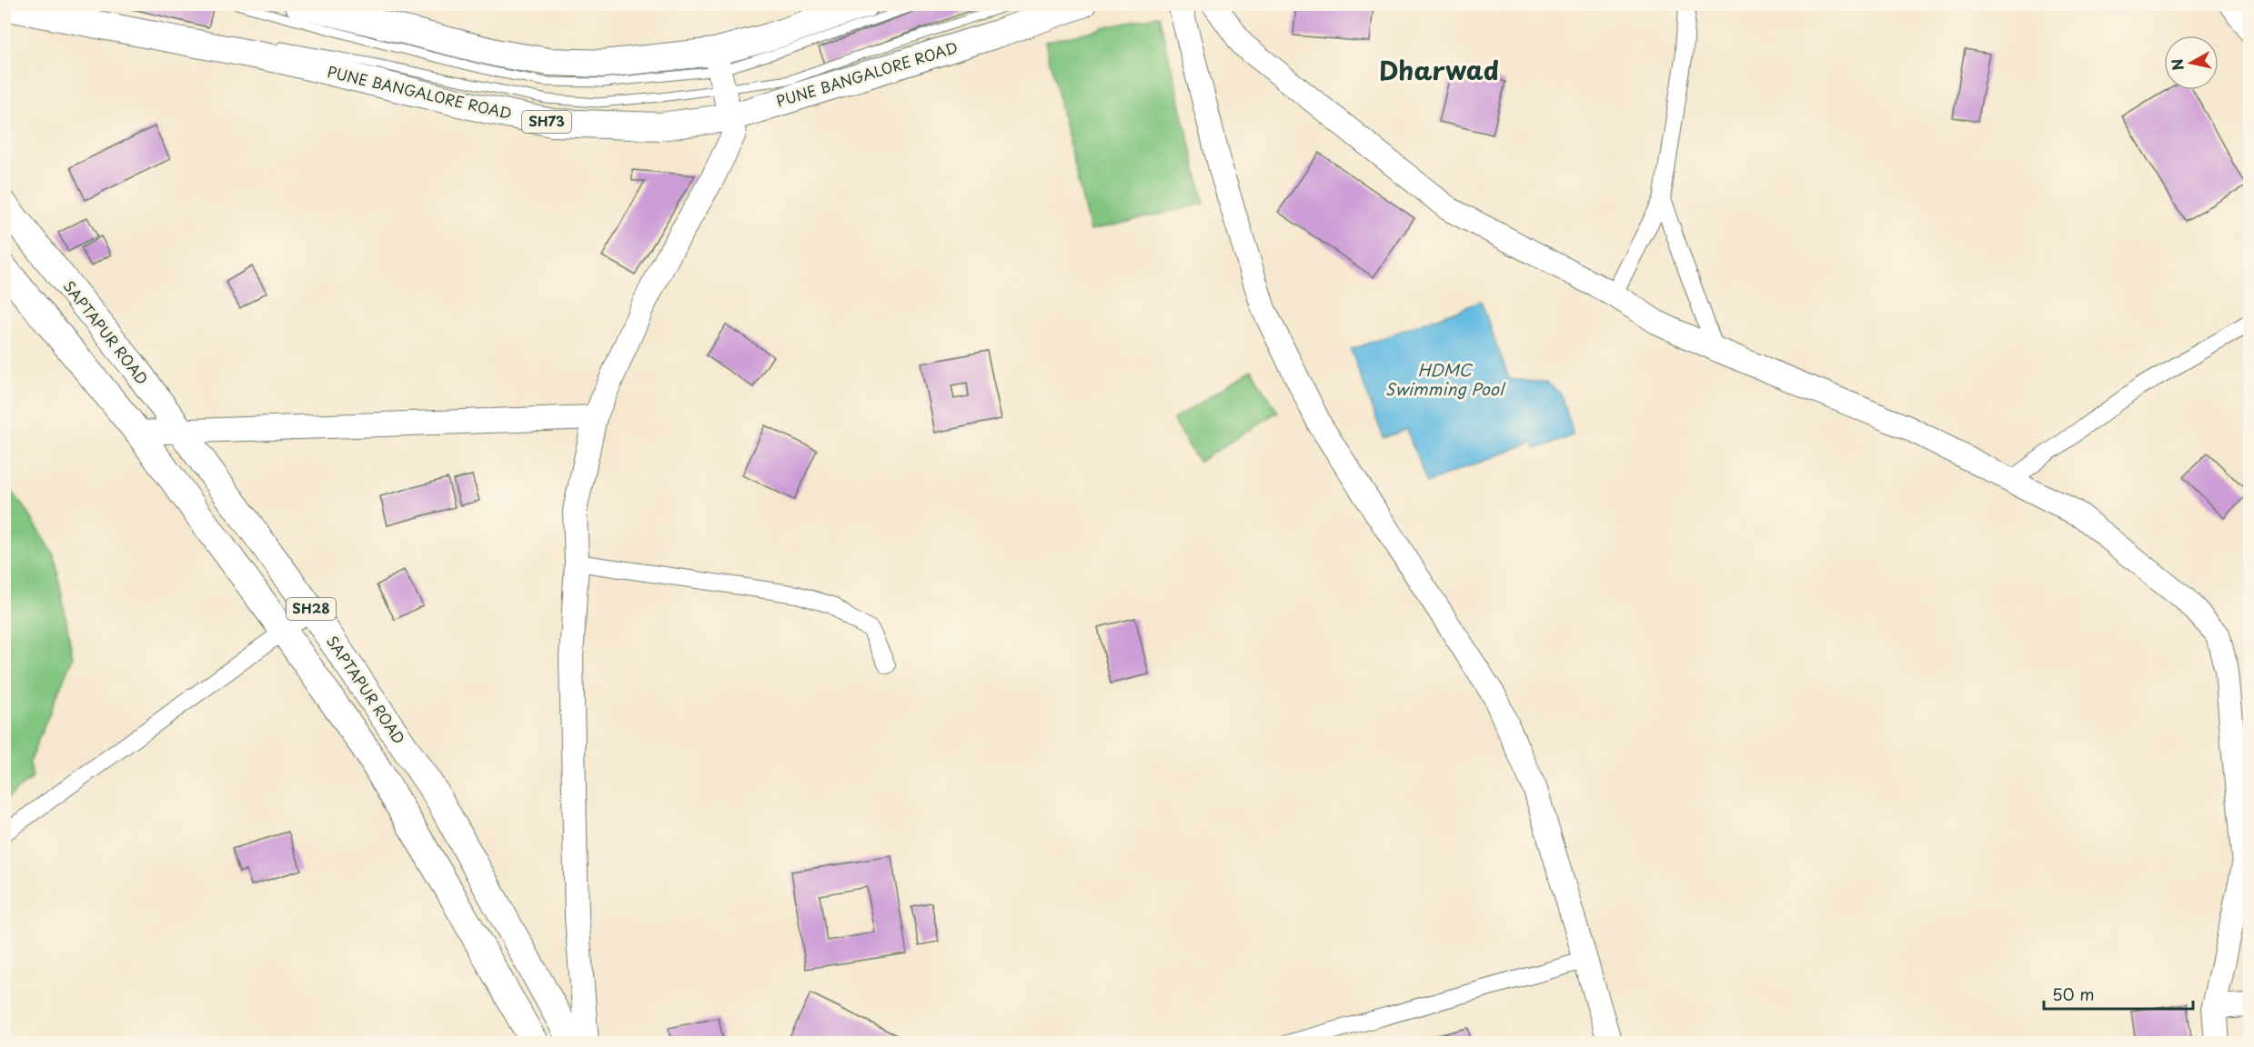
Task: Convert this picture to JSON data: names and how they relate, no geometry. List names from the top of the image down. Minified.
{"streets":{"main road":["PUNE BANGALORE ROAD","SH73","SAPTAPUR ROAD","SH28"]},"districts":["Dharwad"],"water":["HDMC Swimming Pool"],"scale_bar":"50 m","north":"left"}
